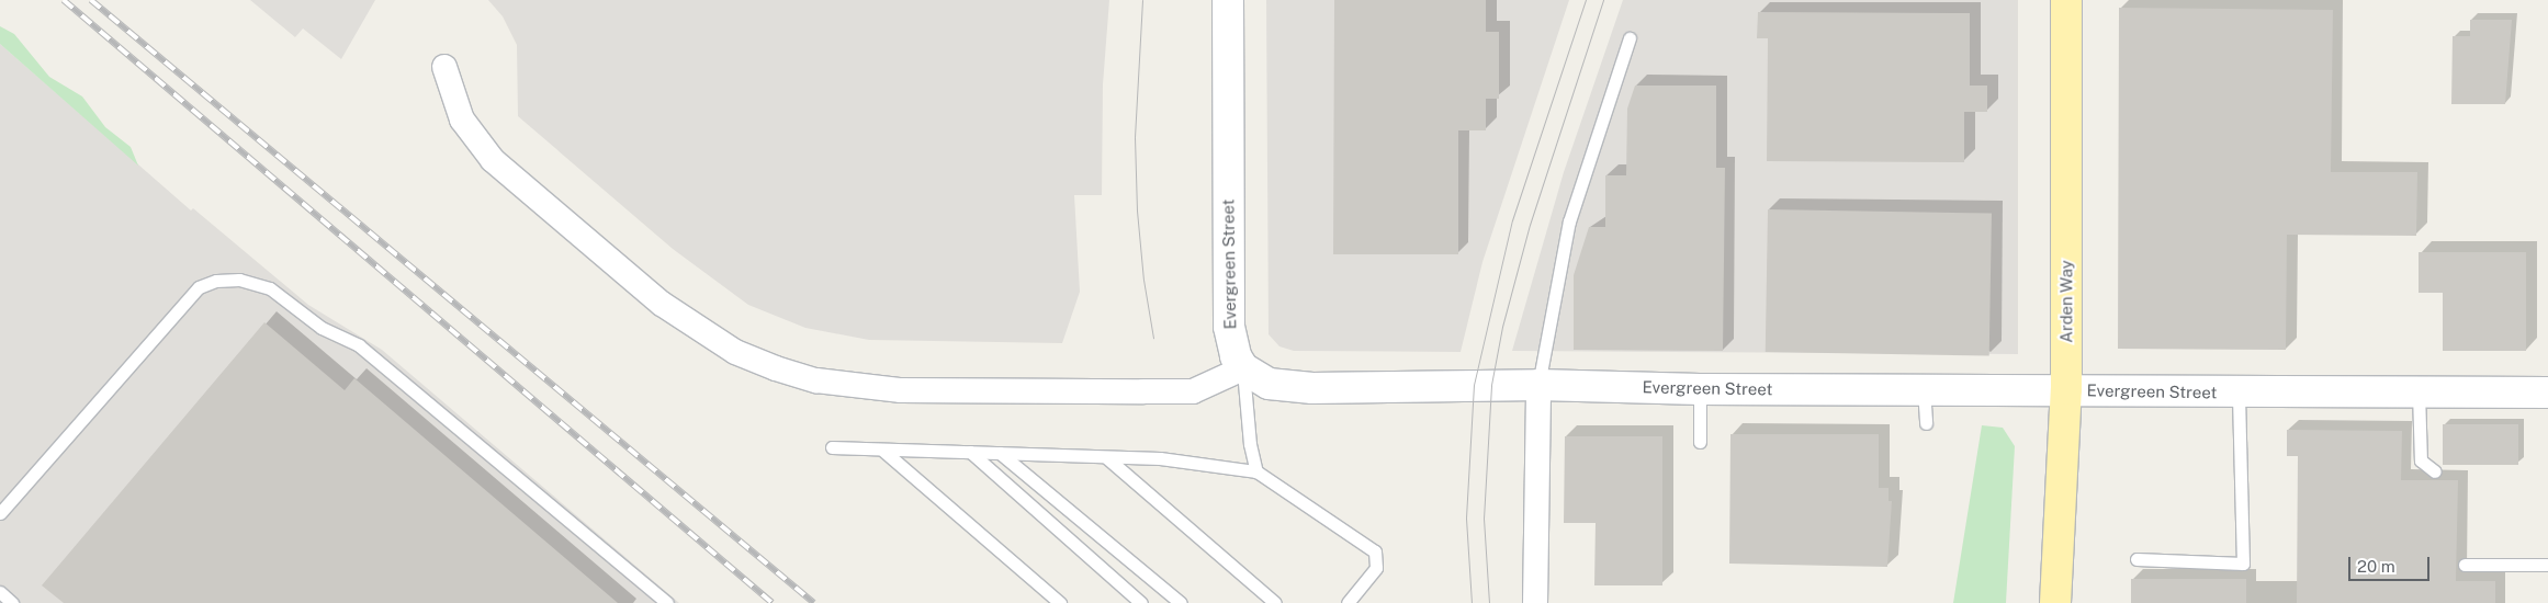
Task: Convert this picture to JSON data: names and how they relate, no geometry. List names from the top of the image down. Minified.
{"streets":{"main road":["Arden Way"],"street":["Evergreen Street"]},"crossings":[["Evergreen Street","Arden Way"]],"scale_bar":"20 m"}
